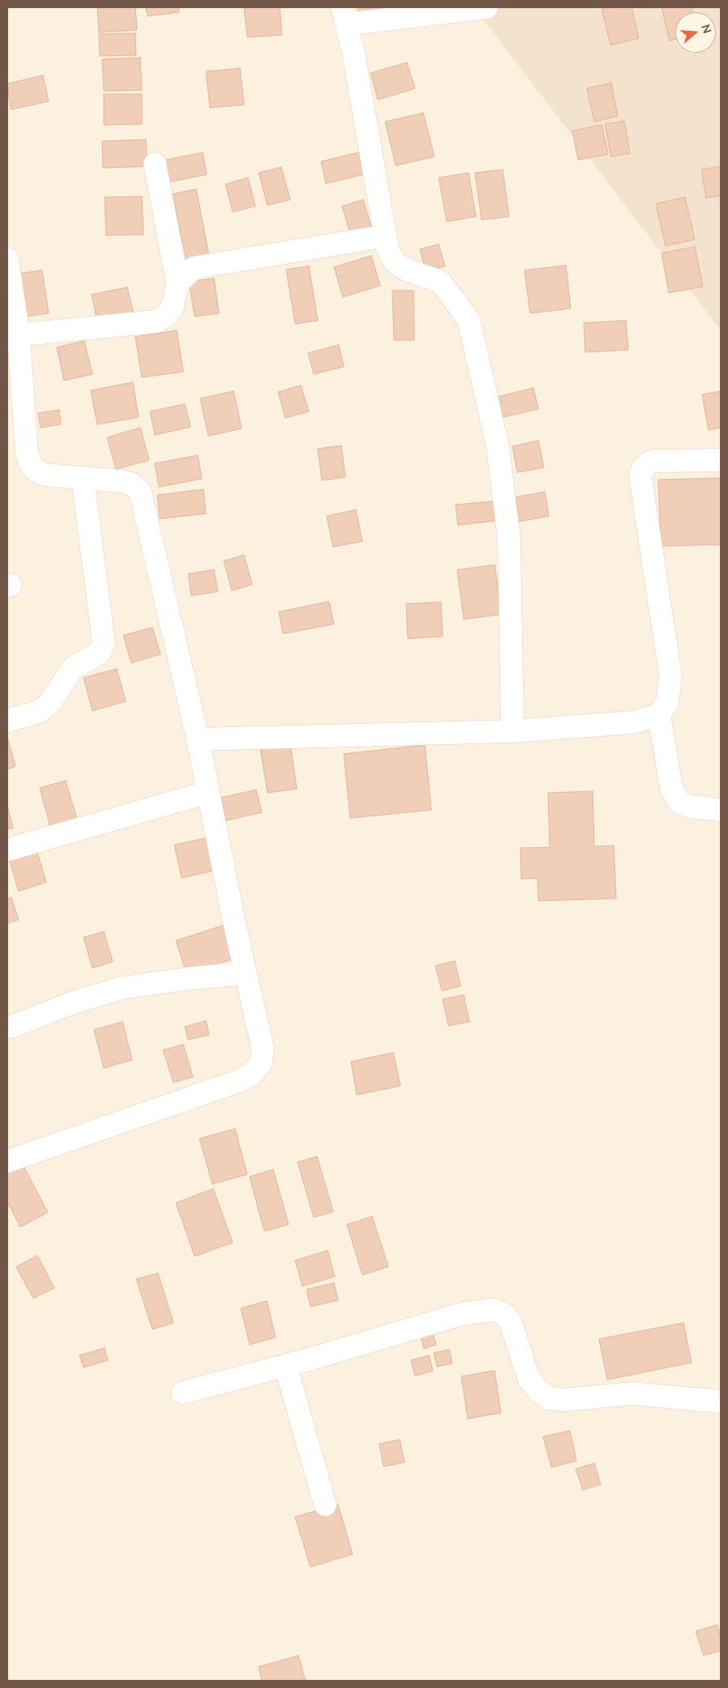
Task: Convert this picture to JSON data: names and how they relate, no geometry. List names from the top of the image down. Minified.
{"north":"right"}
